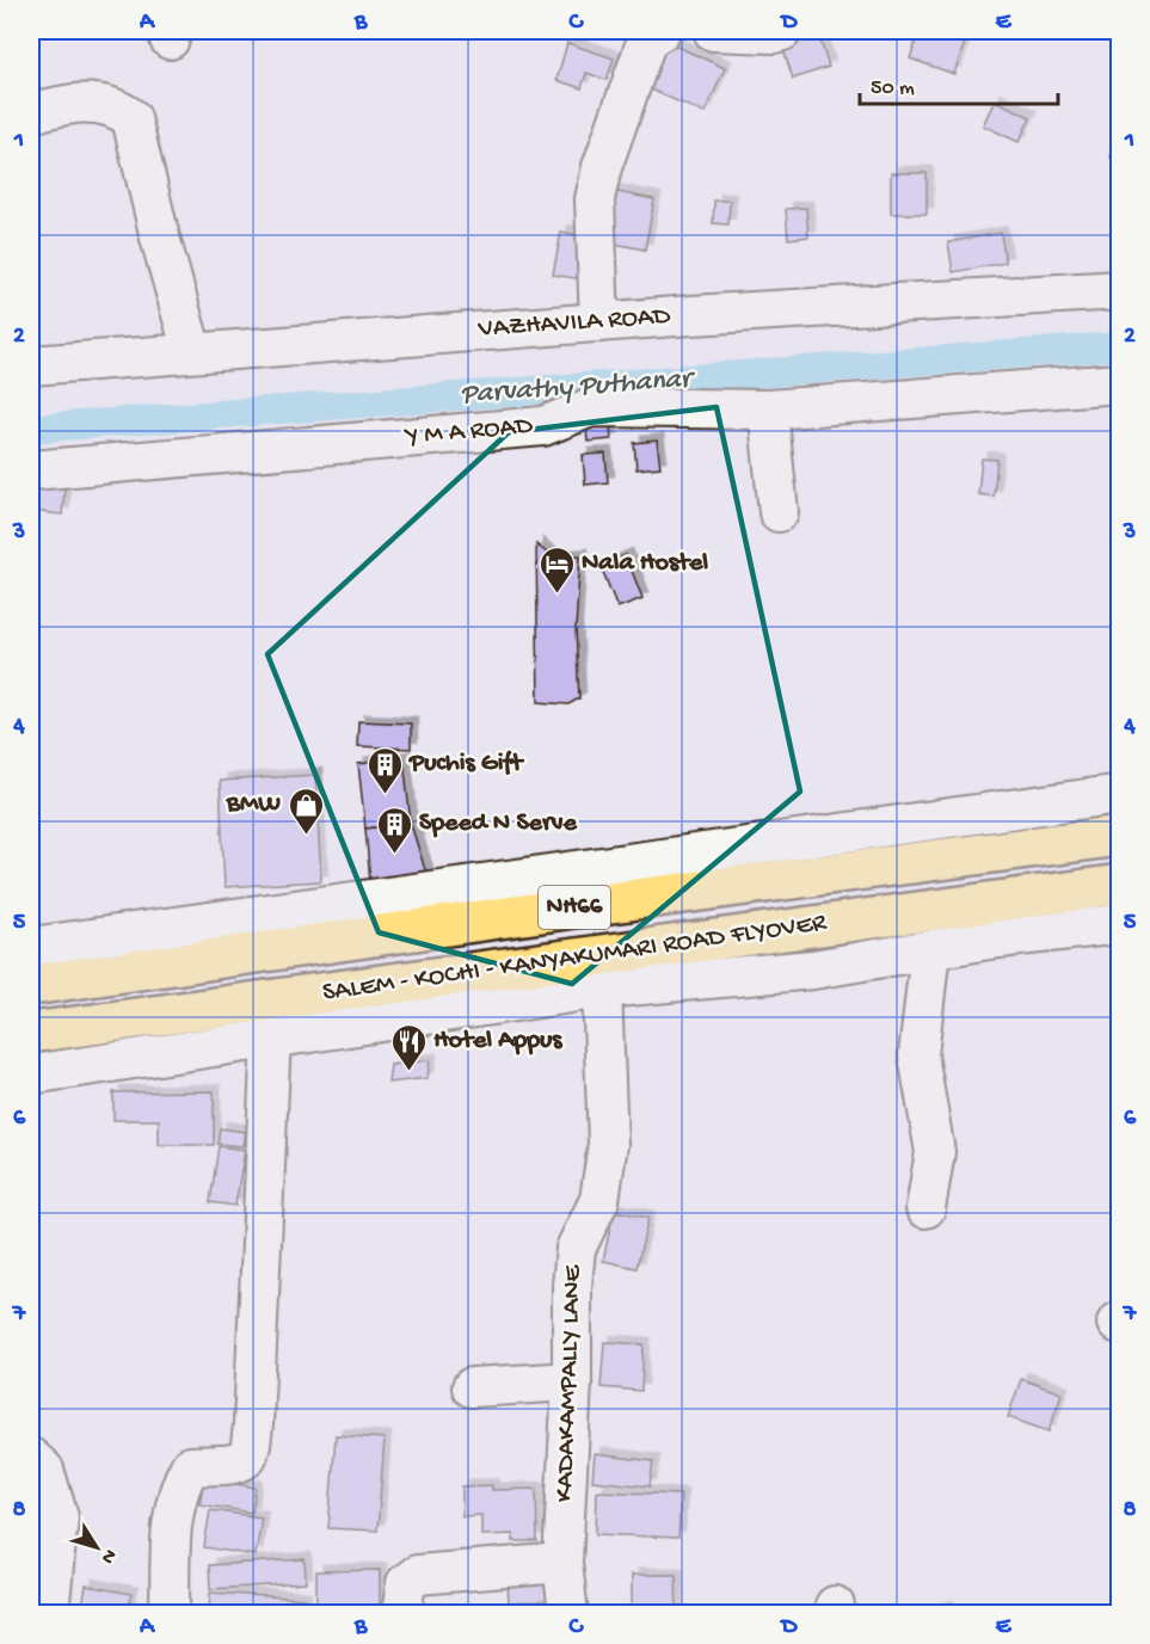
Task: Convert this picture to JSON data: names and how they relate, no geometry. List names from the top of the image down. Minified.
{"streets":{"highway":["NH66","SALEM - KOCHI - KANYAKUMARI ROAD FLYOVER"],"street":["VAZHAVILA ROAD","Y M A ROAD","KADAKAMPALLY LANE"]},"water":["Parvathy Puthanar"],"places":{"hotel":["Nala Hostel"],"building":["Puchis Gift","Speed N Serve"],"shop":["BMW"],"restaurant":["Hotel Appus"]},"scale_bar":"50 m","north":"bottom right","grid":{"columns":["A","B","C","D","E"],"rows":["1","2","3","4","5","6","7","8"]}}
